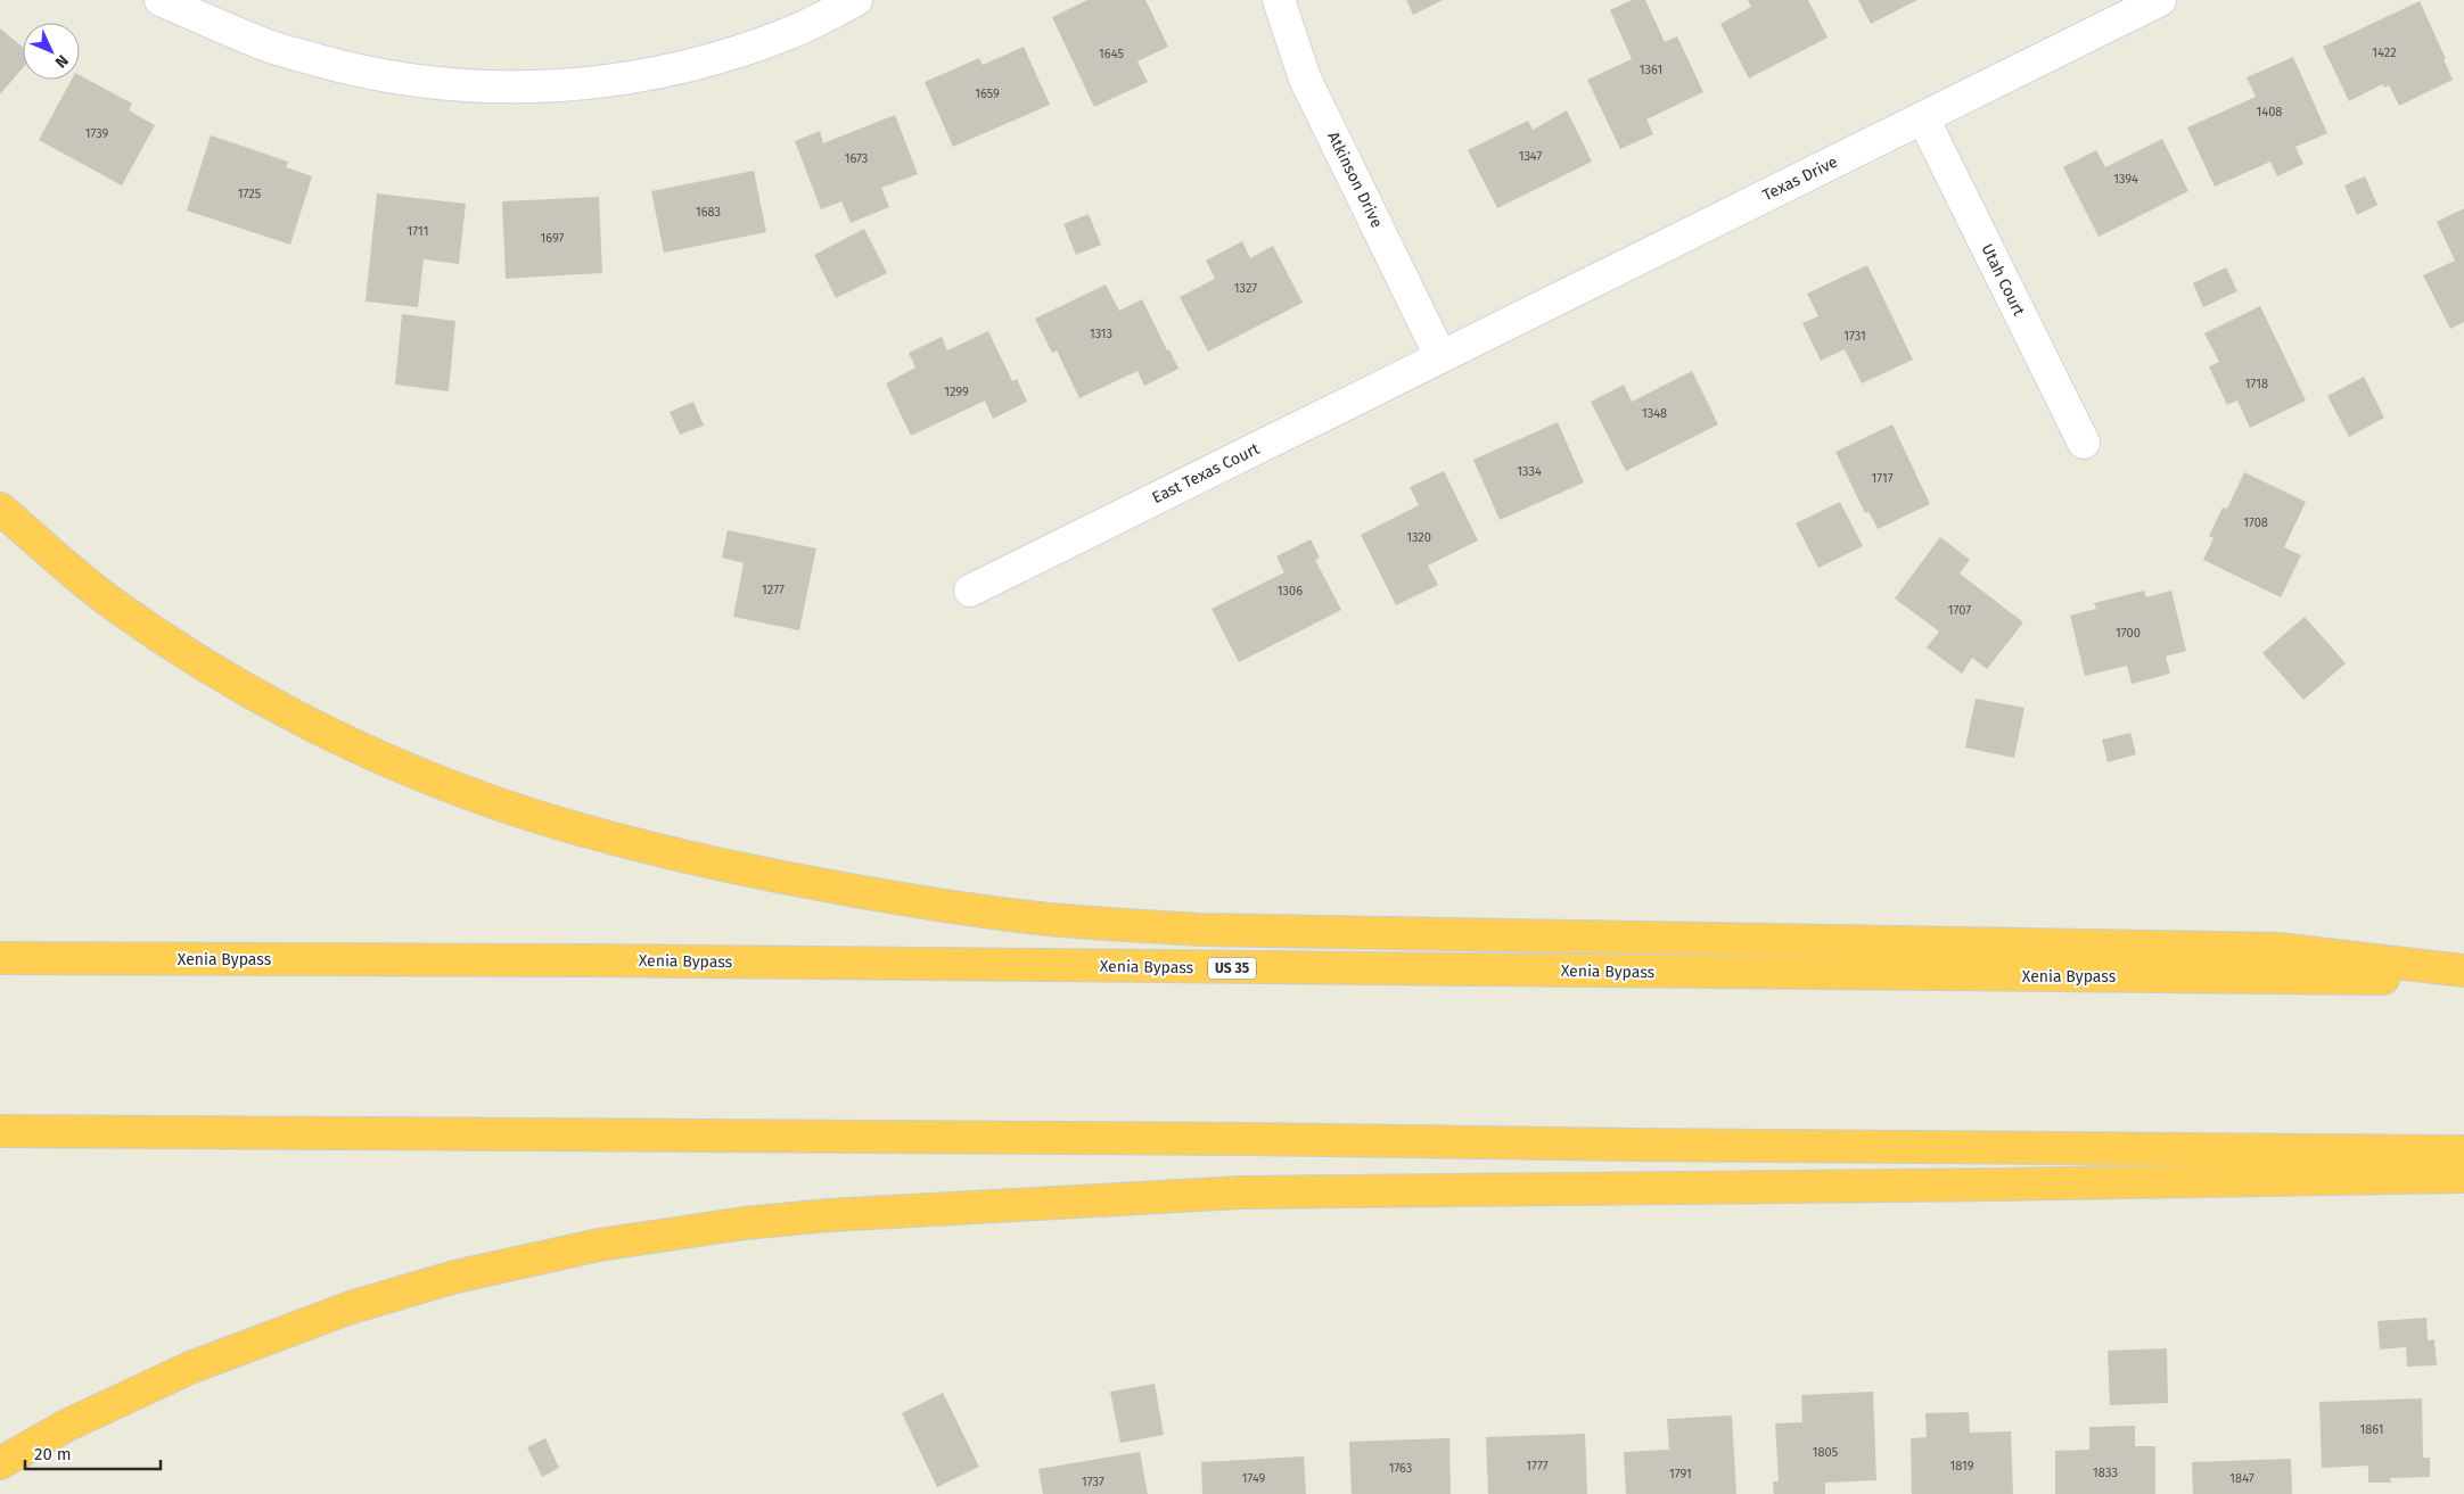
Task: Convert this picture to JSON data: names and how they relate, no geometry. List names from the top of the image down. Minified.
{"streets":{"highway":["Xenia Bypass","US 35"],"street":["Texas Drive","Atkinson Drive","Utah Court","East Texas Court"]},"crossings":[["Texas Drive","Atkinson Drive"],["Texas Drive","Utah Court"],["Texas Drive","East Texas Court"],["Atkinson Drive","East Texas Court"]],"house_numbers":["1422","1645","1361","1659","1408","1739","1347","1673","1394","1725","1683","1711","1697","1327","1313","1731","1718","1299","1348","1334","1717","1708","1320","1277","1306","1707","1700","1861","1805","1777","1819","1763","1833","1791","1749","1847","1737"],"scale_bar":"20 m","north":"bottom right"}
